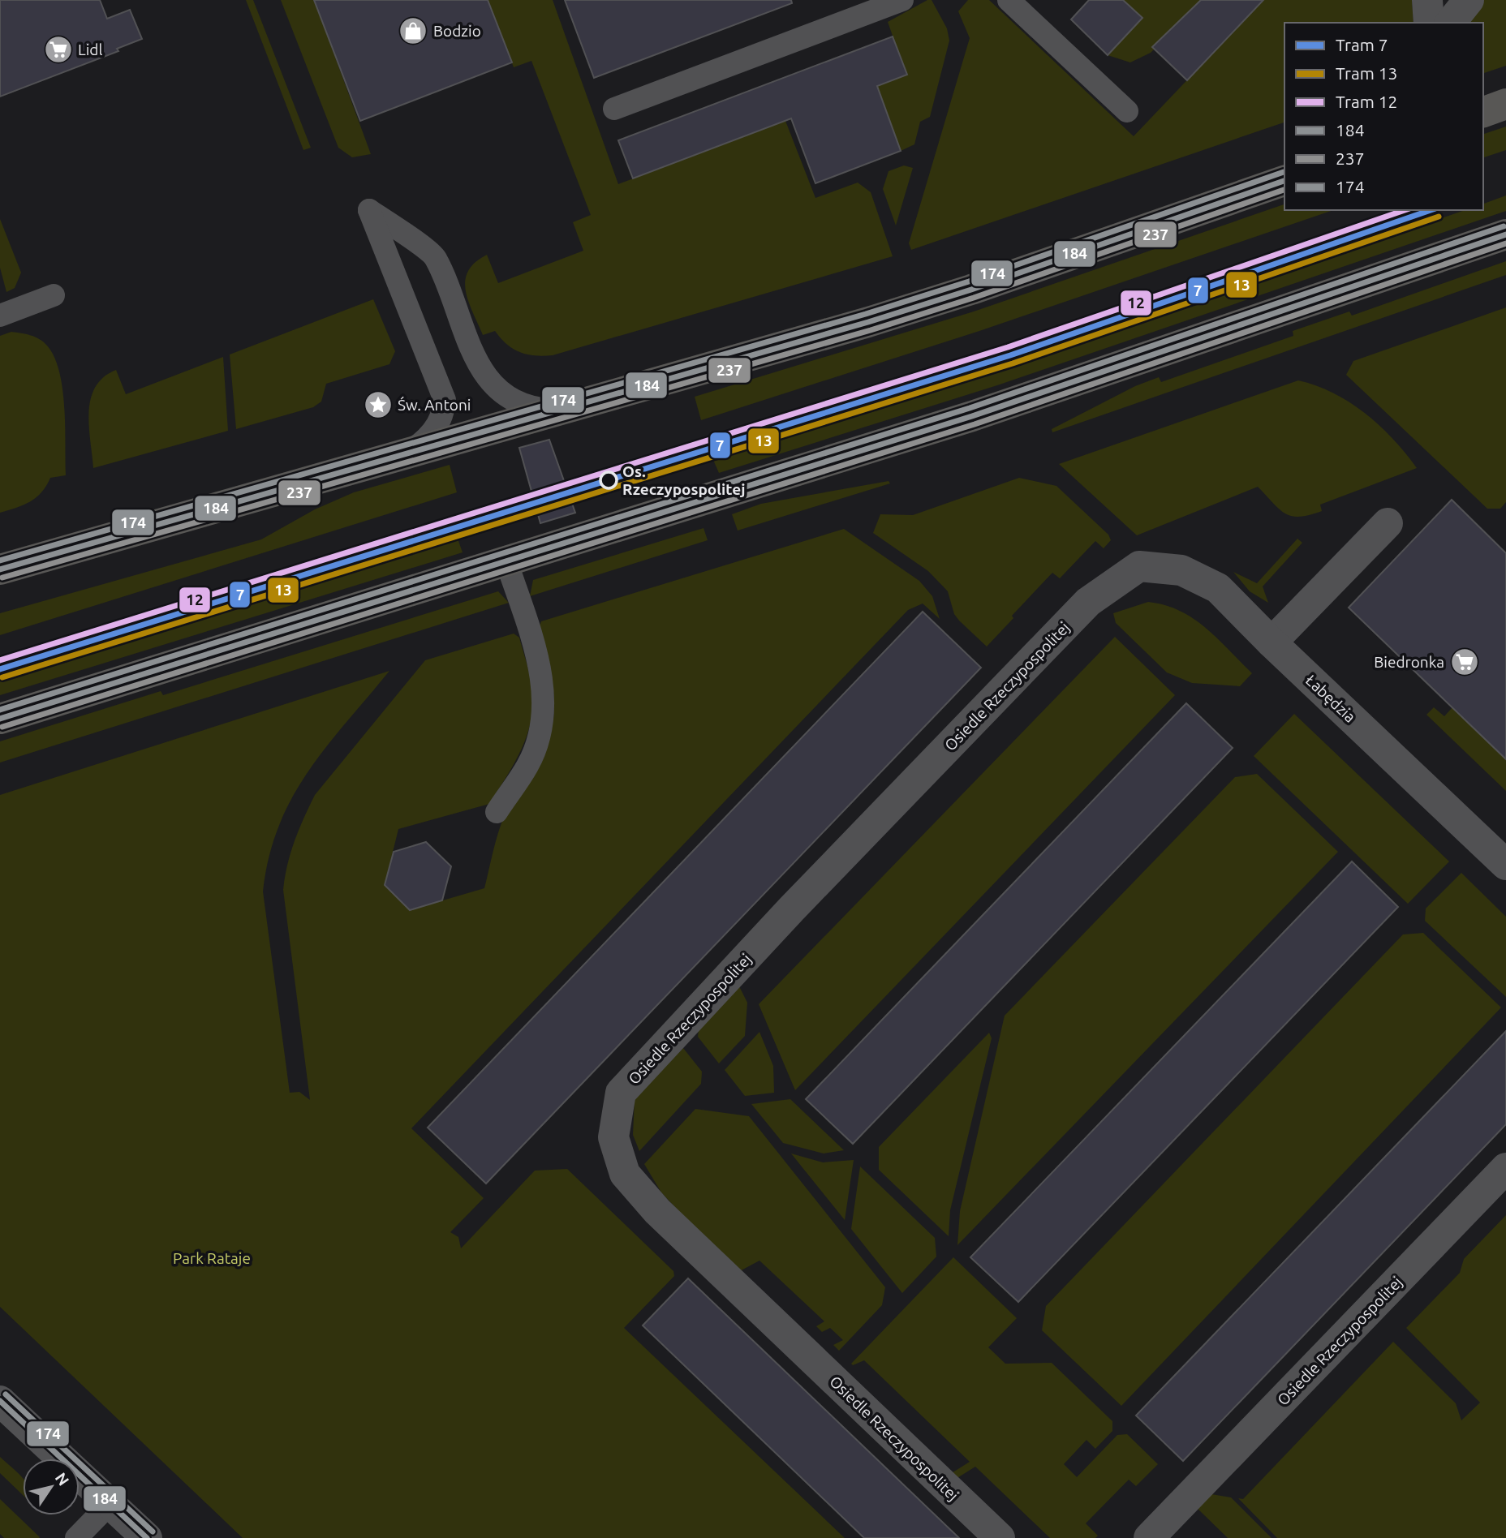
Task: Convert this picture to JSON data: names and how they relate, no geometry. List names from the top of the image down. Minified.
{"streets":{"street":["Osiedle Rzeczypospolitej","Łabędzia"]},"crossings":[["Osiedle Rzeczypospolitej","Łabędzia"]],"parks":["Park Rataje"],"places":{"shop":["Bodzio"],"supermarket":["Lidl","Biedronka"],"place":["Św. Antoni"],"other":["Os. Rzeczypospolitej"]},"lines":["transit line 174","transit line 184","transit line 237","tram line 7","tram line 12","tram line 13"],"legend":["Tram 7","Tram 13","Tram 12","184","237","174"],"north":"top right"}
